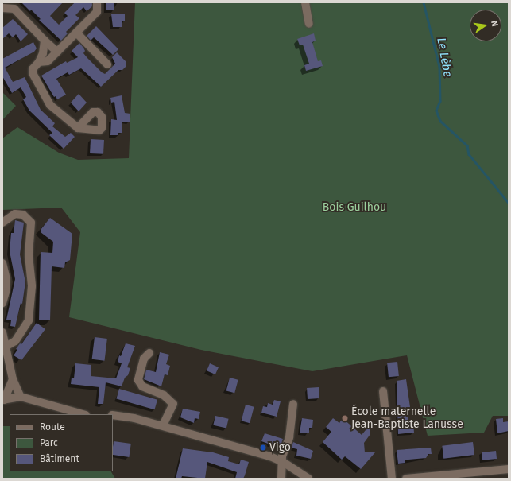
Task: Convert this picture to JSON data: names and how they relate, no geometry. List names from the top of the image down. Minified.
{"water":["Le Lèbe"],"parks":["Bois Guilhou"],"places":["École maternelle Jean-Baptiste Lanusse","Vigo"],"legend":["Route","Parc","Bâtiment"],"north":"right"}
